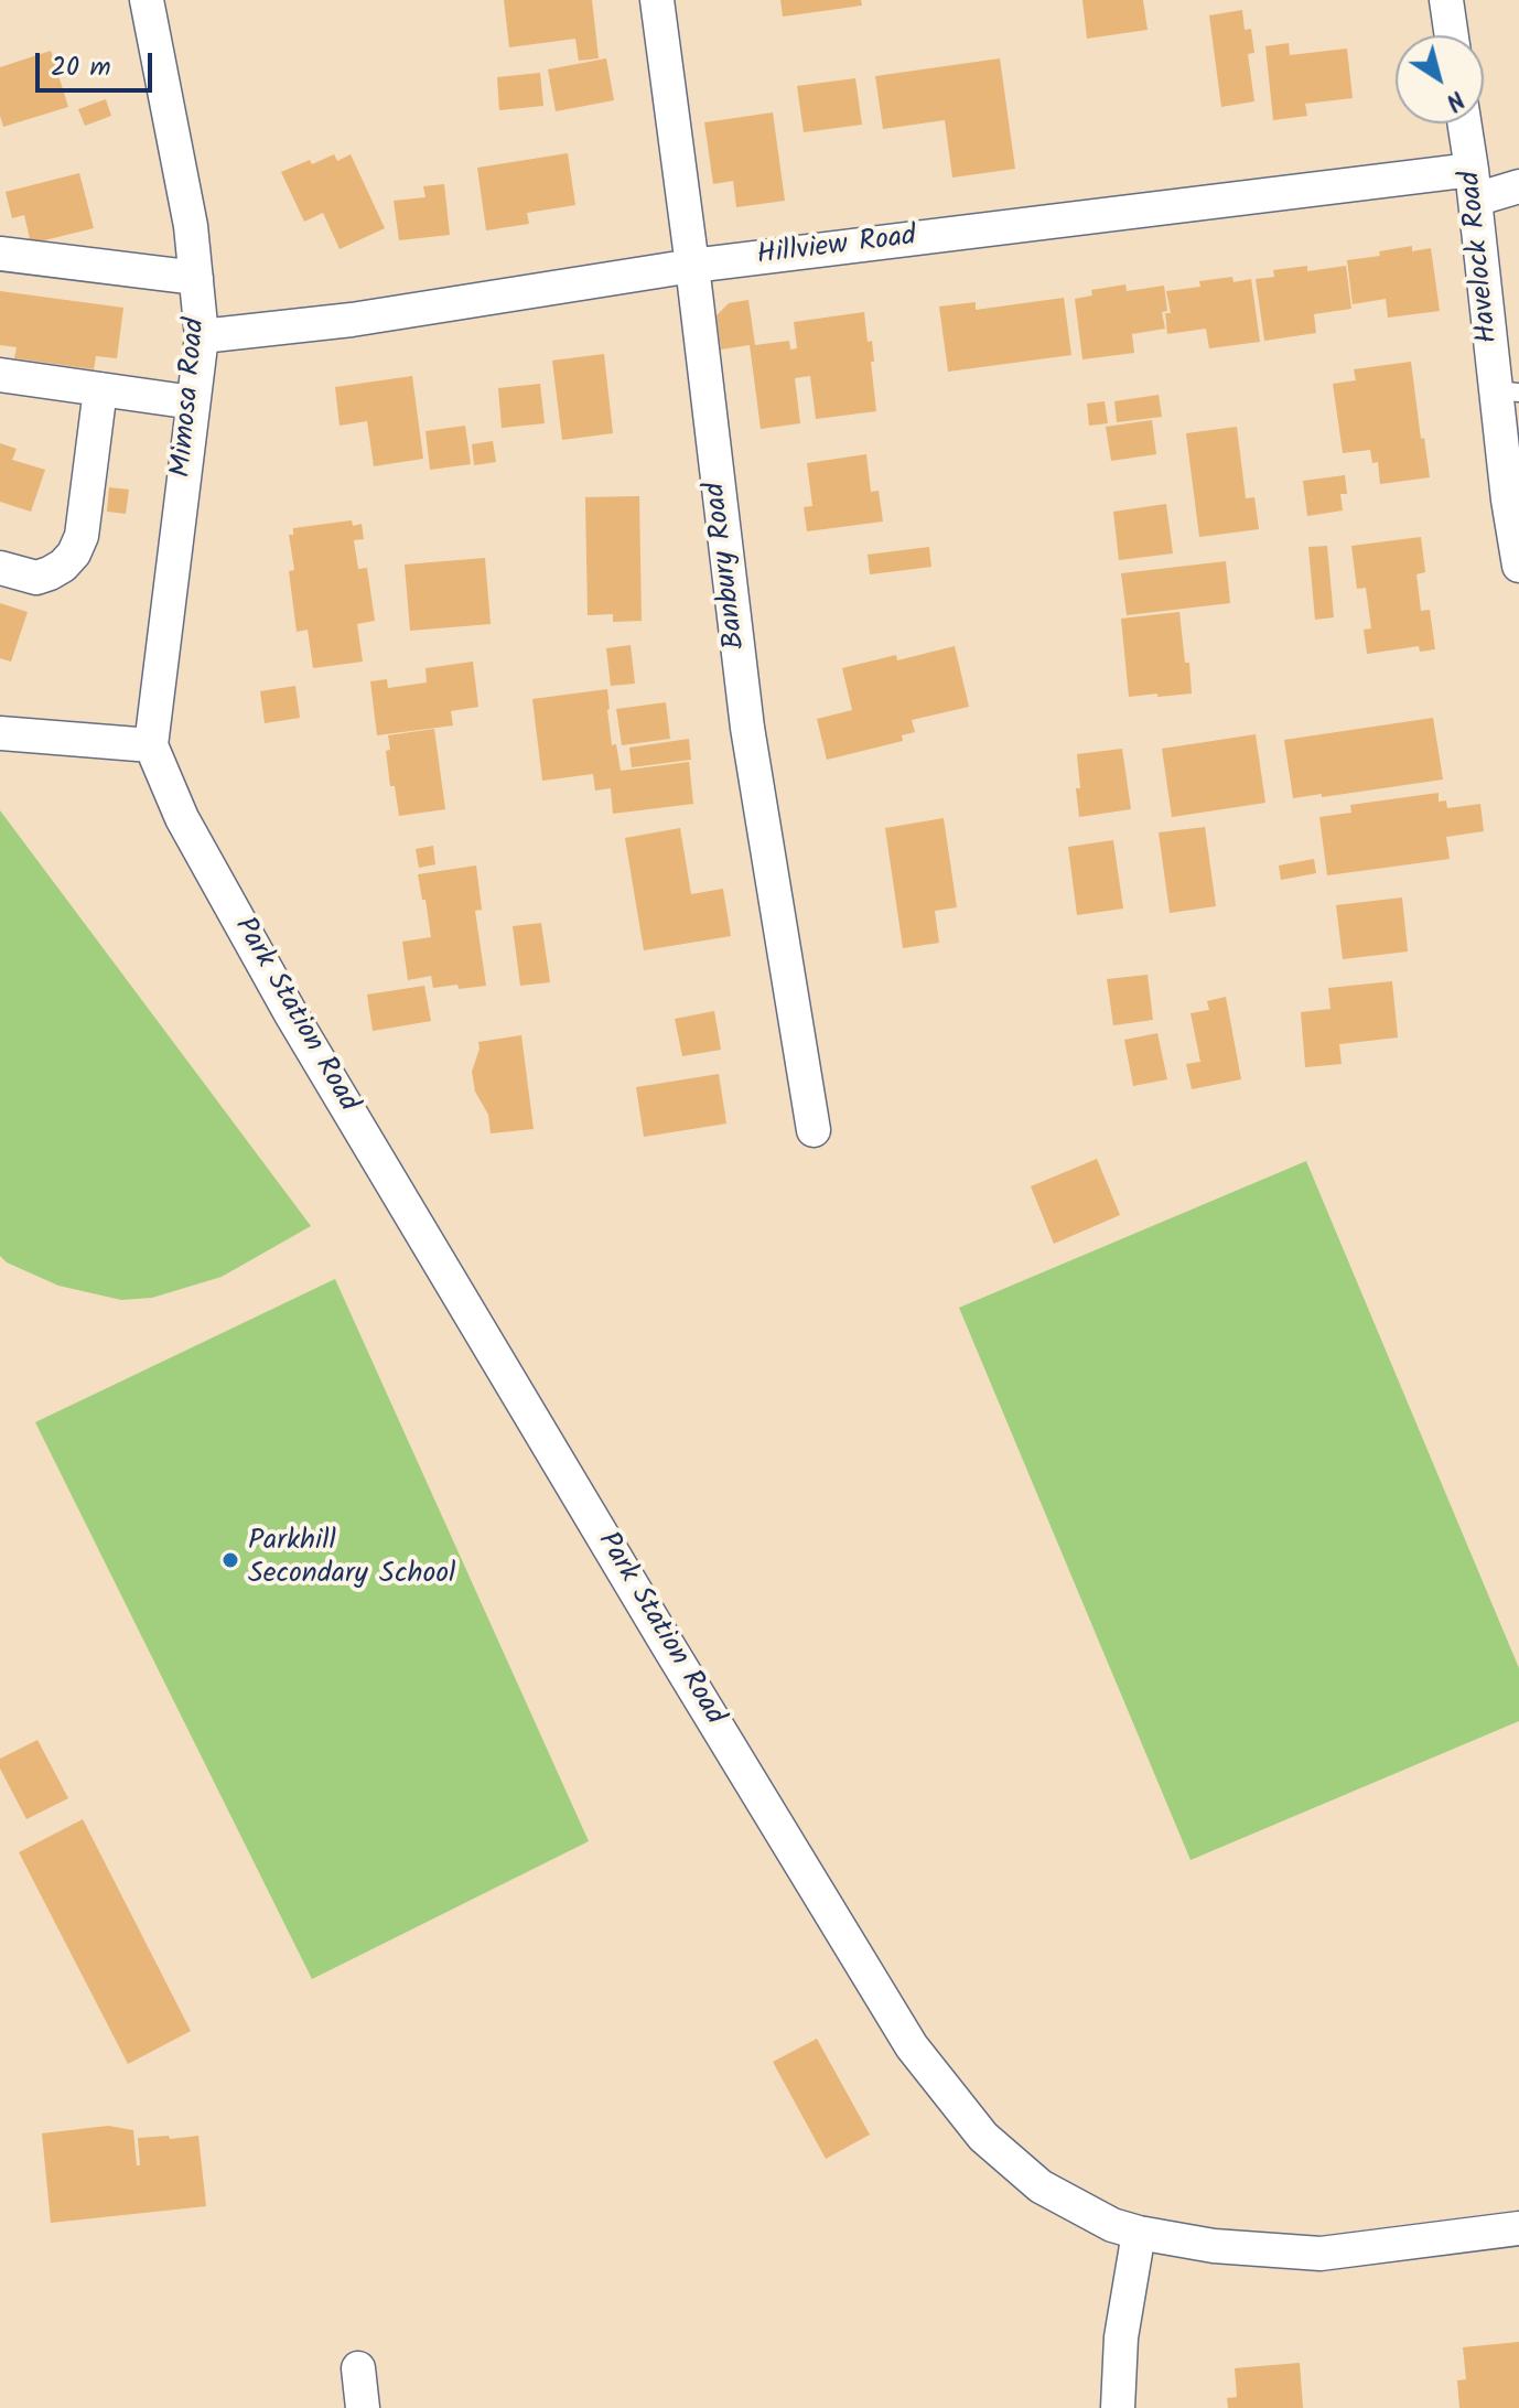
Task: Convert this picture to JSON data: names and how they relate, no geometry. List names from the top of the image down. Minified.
{"streets":{"street":["Hillview Road","Havelock Road","Mimosa Road","Banbury Road","Park Station Road"]},"crossings":[["Hillview Road","Havelock Road"],["Hillview Road","Mimosa Road"],["Hillview Road","Banbury Road"],["Mimosa Road","Park Station Road"]],"places":["Parkhill Secondary School"],"scale_bar":"20 m","north":"bottom right"}
